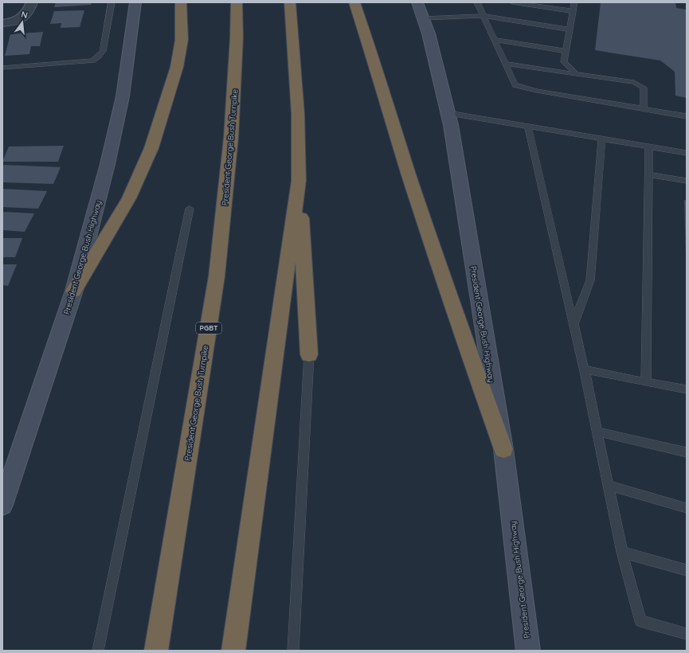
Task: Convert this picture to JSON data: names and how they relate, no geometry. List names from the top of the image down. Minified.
{"streets":{"highway":["President George Bush Turnpike","PGBT"],"main road":["President George Bush Highway"]},"north":"top"}
